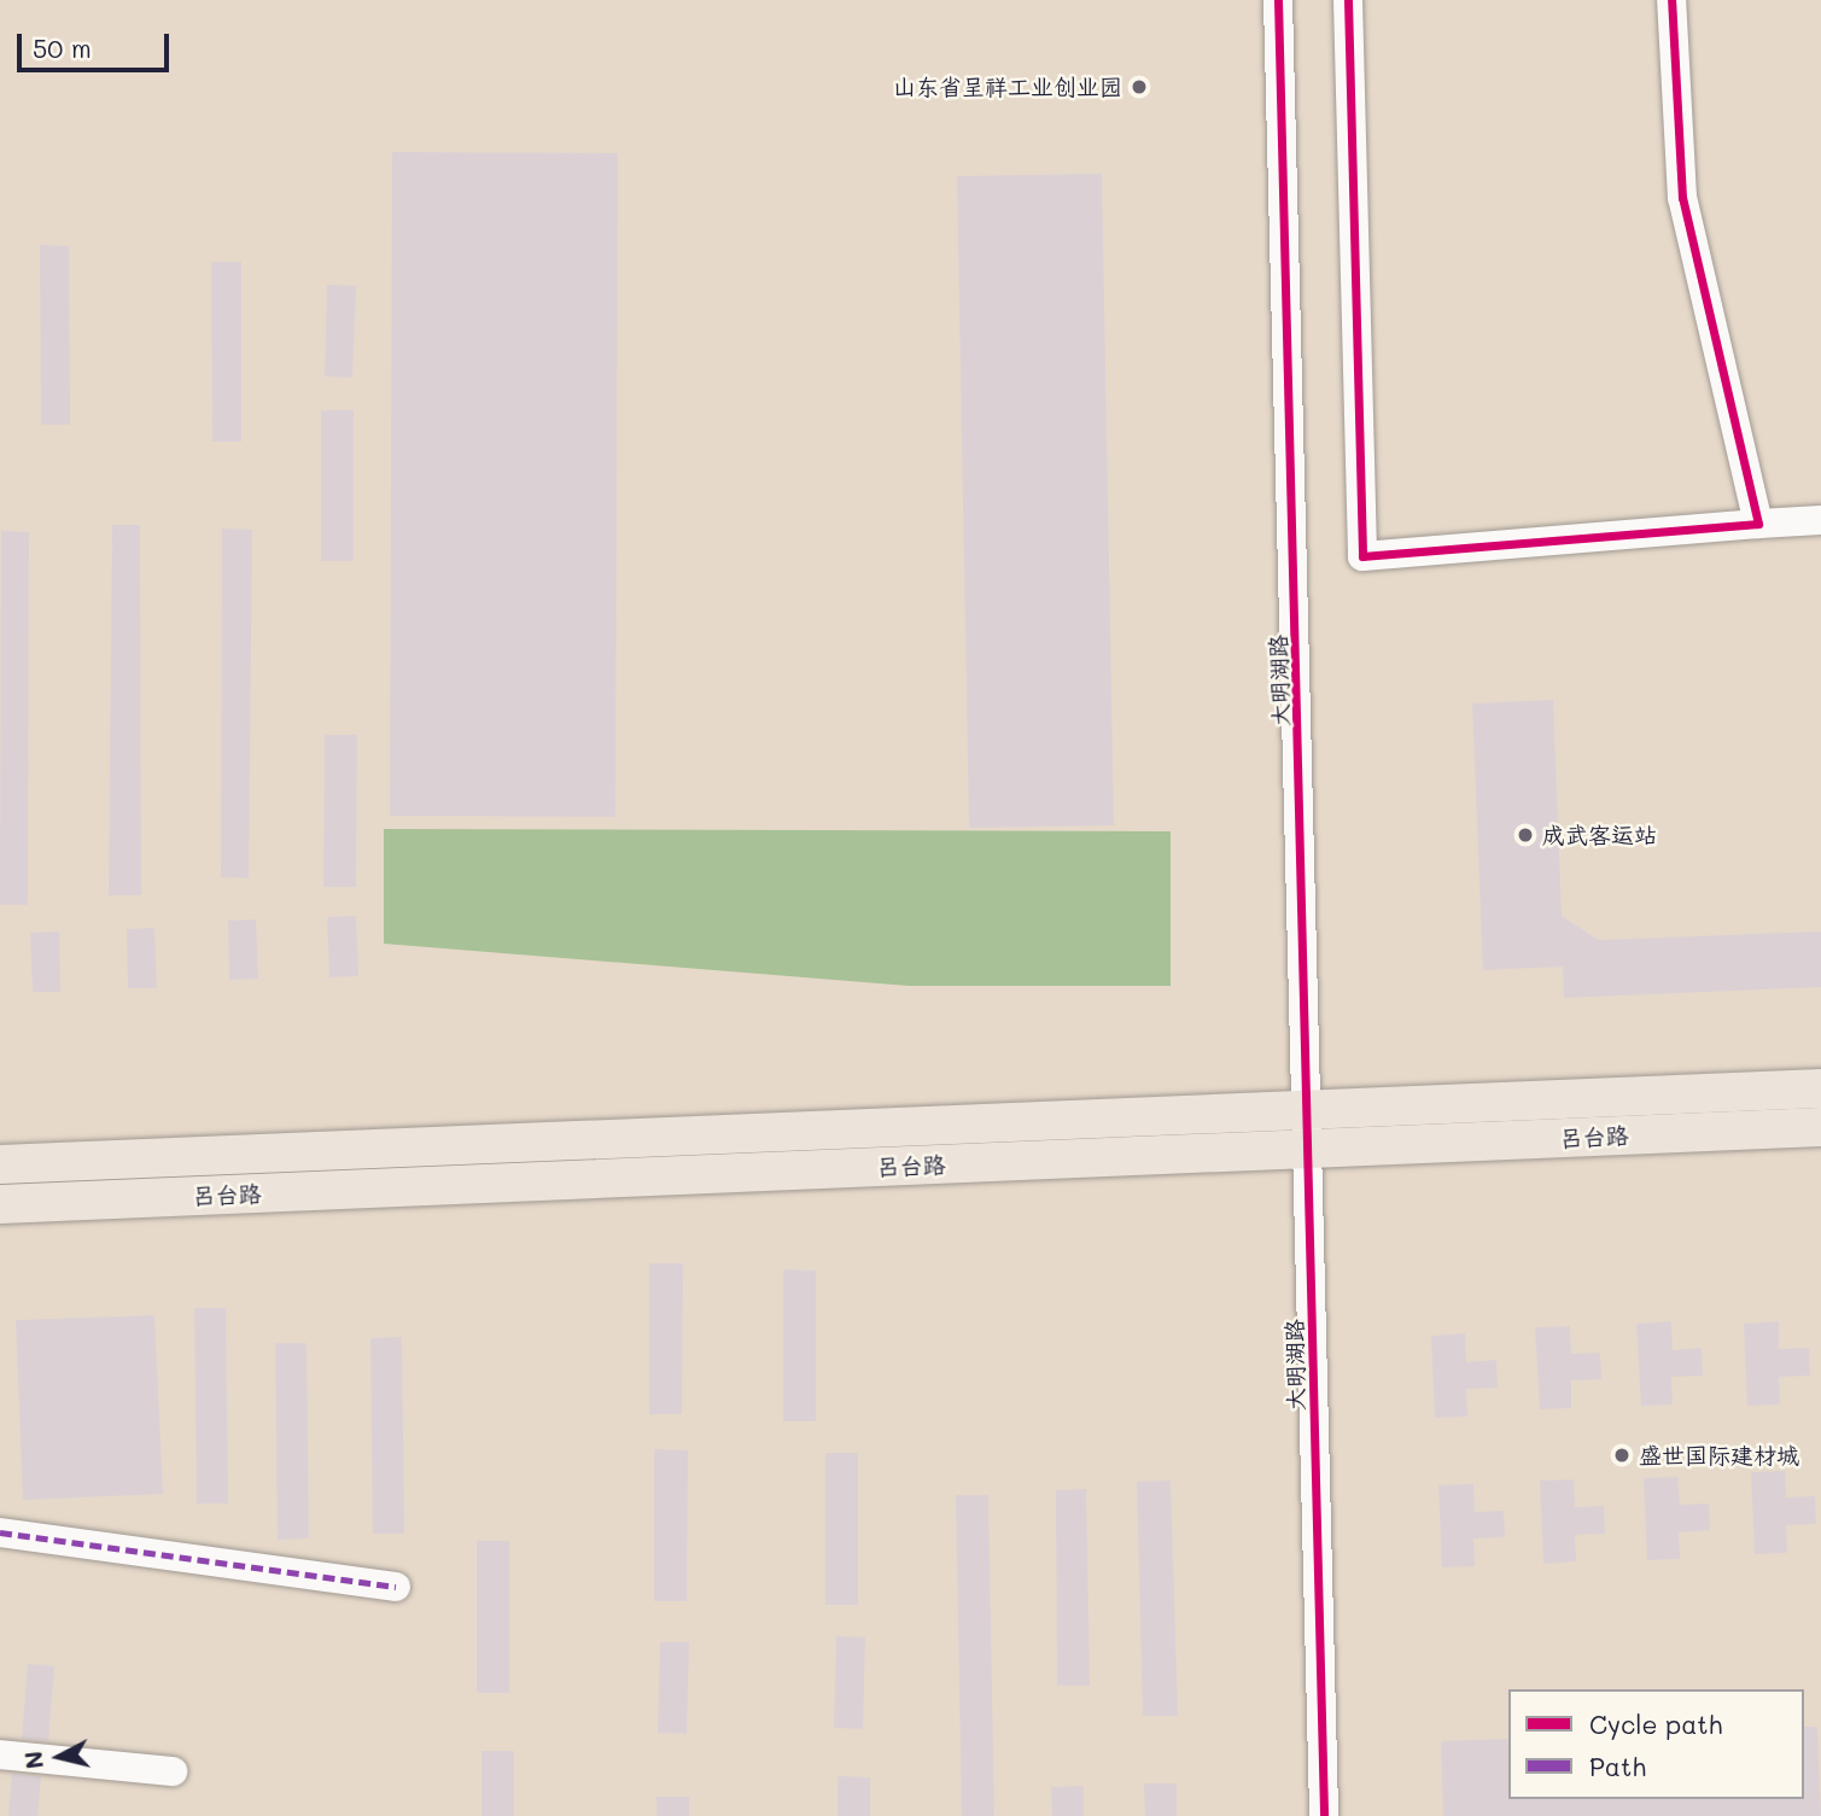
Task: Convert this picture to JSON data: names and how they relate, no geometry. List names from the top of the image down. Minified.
{"streets":{"main road":["吕台路"],"street":["大明湖路"]},"crossings":[["大明湖路","吕台路"]],"places":["山东省呈祥工业创业园","成武客运站","盛世国际建材城"],"legend":["Cycle path","Path"],"scale_bar":"50 m","north":"left"}
